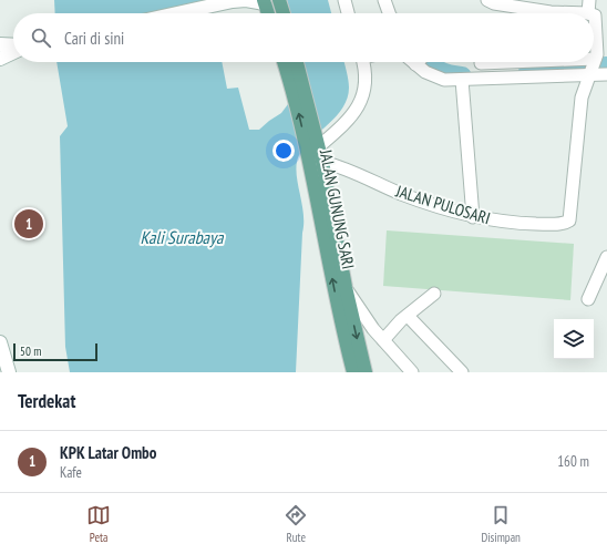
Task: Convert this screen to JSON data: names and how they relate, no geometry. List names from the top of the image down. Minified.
{"streets":{"main road":["JALAN GUNUNG SARI"],"street":["JALAN PULOSARI"]},"crossings":[["JALAN PULOSARI","JALAN GUNUNG SARI"]],"water":["Kali Surabaya"],"scale_bar":"50 m","page":{"search":"Cari di sini","pins":"1","scale":"50 m","heading":"Terdekat","list":[{"mark":"1","name":"KPK Latar Ombo","note":"Kafe","value":"160 m"}],"nav":["Peta","Rute","Disimpan"]}}
